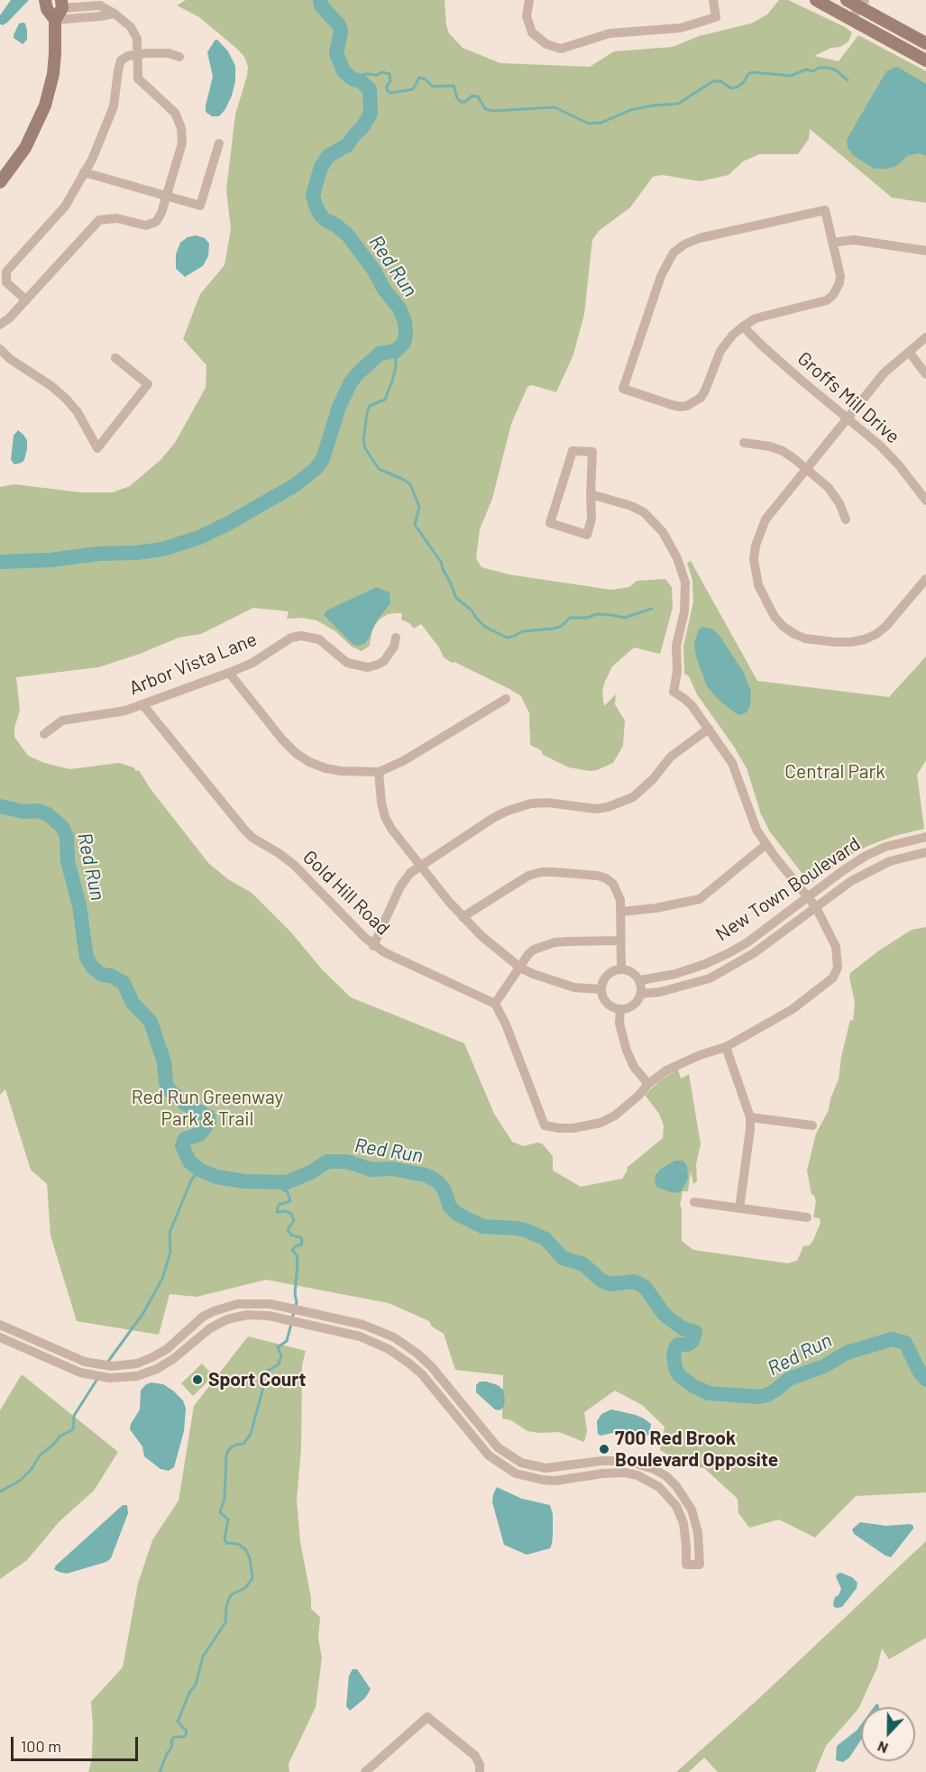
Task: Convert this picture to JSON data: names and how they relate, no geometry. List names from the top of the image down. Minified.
{"streets":{"street":["Groffs Mill Drive","Arbor Vista Lane","New Town Boulevard","Gold Hill Road"]},"crossings":[["Arbor Vista Lane","Gold Hill Road"]],"water":["Red Run"],"parks":["Central Park","Red Run Greenway Park & Trail"],"places":["Sport Court","700 Red Brook Boulevard Opposite"],"scale_bar":"100 m","north":"bottom"}
